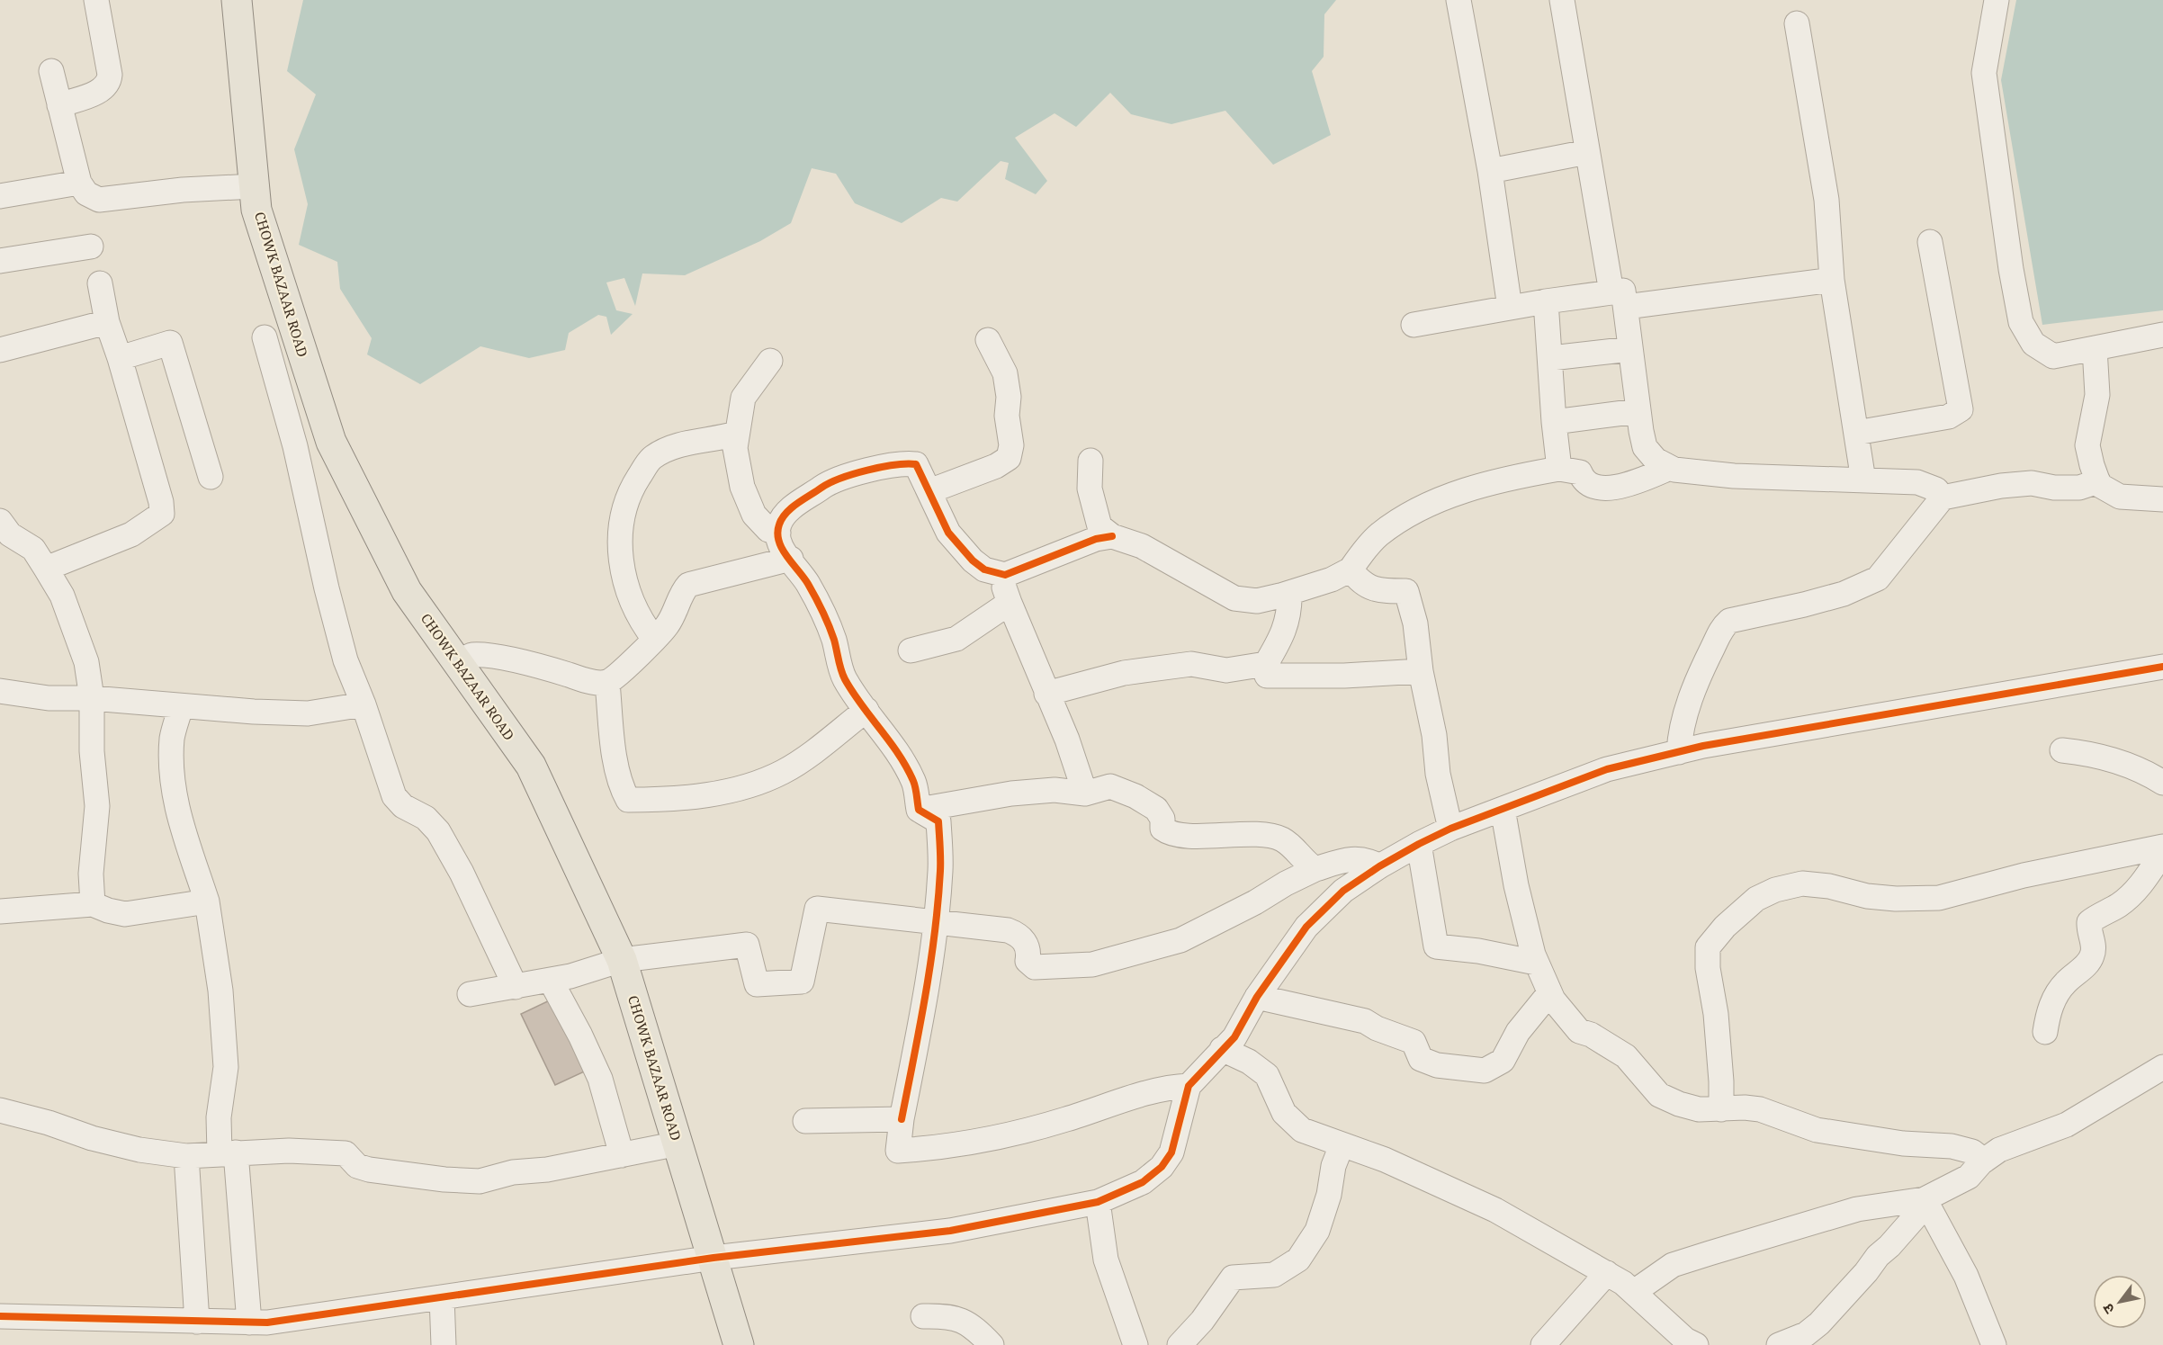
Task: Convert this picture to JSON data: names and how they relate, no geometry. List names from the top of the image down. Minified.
{"streets":{"main road":["CHOWK BAZAAR ROAD"]},"north":"bottom left"}
